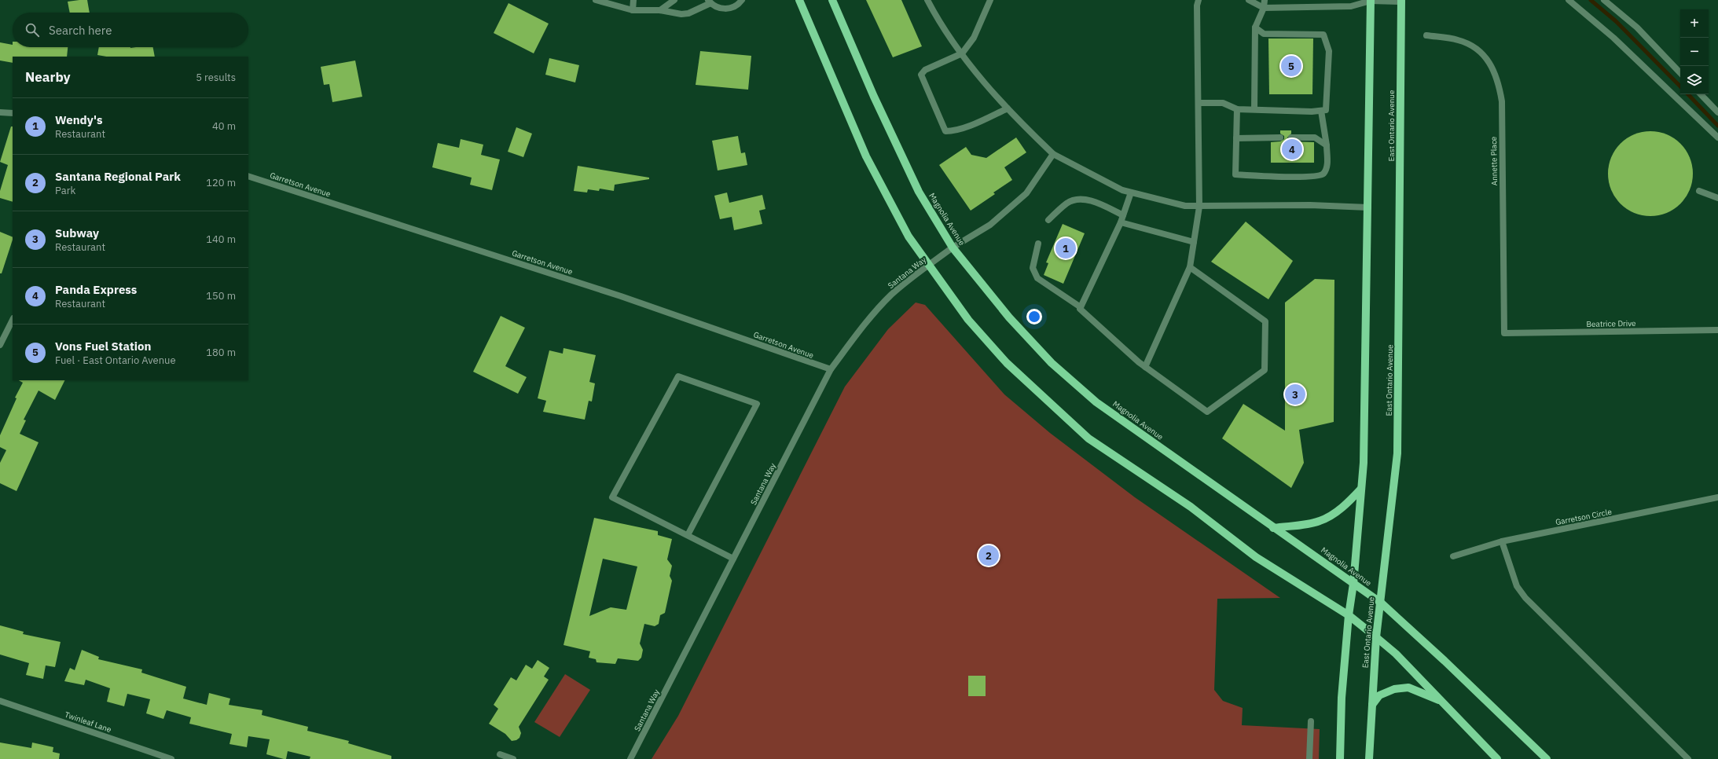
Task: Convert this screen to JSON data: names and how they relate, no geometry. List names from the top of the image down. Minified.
{"streets":{"main road":["East Ontario Avenue","Magnolia Avenue"],"street":["Annette Place","Garretson Avenue","Santana Way","Beatrice Drive","Garretson Circle","Twinleaf Lane"]},"crossings":[["East Ontario Avenue","Magnolia Avenue"],["Annette Place","Beatrice Drive"],["Garretson Avenue","Santana Way"],["Magnolia Avenue","Santana Way"]],"page":{"map_buttons":["+","−"],"search":"Search here","pins":["5","4","1","3","2"],"heading":["Nearby","5 results"],"list":[{"mark":"1","name":"Wendy's","note":"Restaurant","value":"40 m"},{"mark":"2","name":"Santana Regional Park","note":"Park","value":"120 m"},{"mark":"3","name":"Subway","note":"Restaurant","value":"140 m"},{"mark":"4","name":"Panda Express","note":"Restaurant","value":"150 m"},{"mark":"5","name":"Vons Fuel Station","note":"Fuel · East Ontario Avenue","value":"180 m"}]}}
